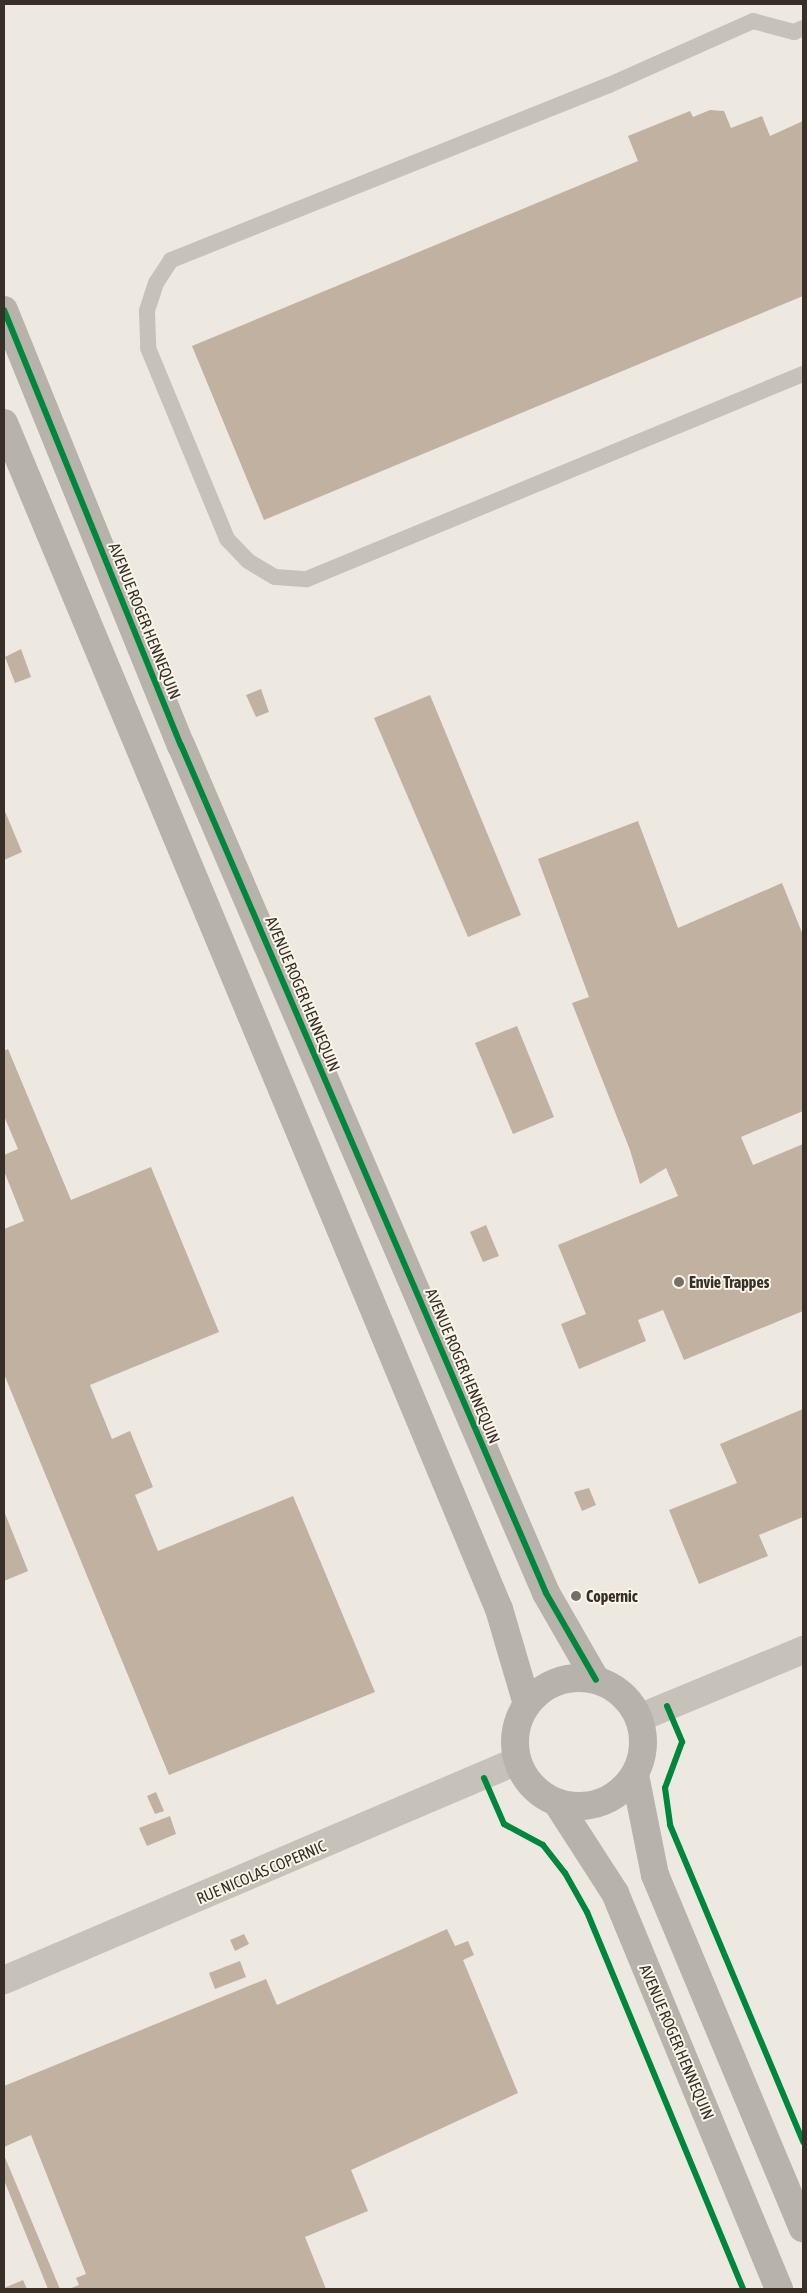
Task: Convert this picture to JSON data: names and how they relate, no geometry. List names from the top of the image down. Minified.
{"streets":{"street":["AVENUE ROGER HENNEQUIN","RUE NICOLAS COPERNIC"]},"crossings":[["AVENUE ROGER HENNEQUIN","RUE NICOLAS COPERNIC"]],"places":["Envie Trappes","Copernic"]}
